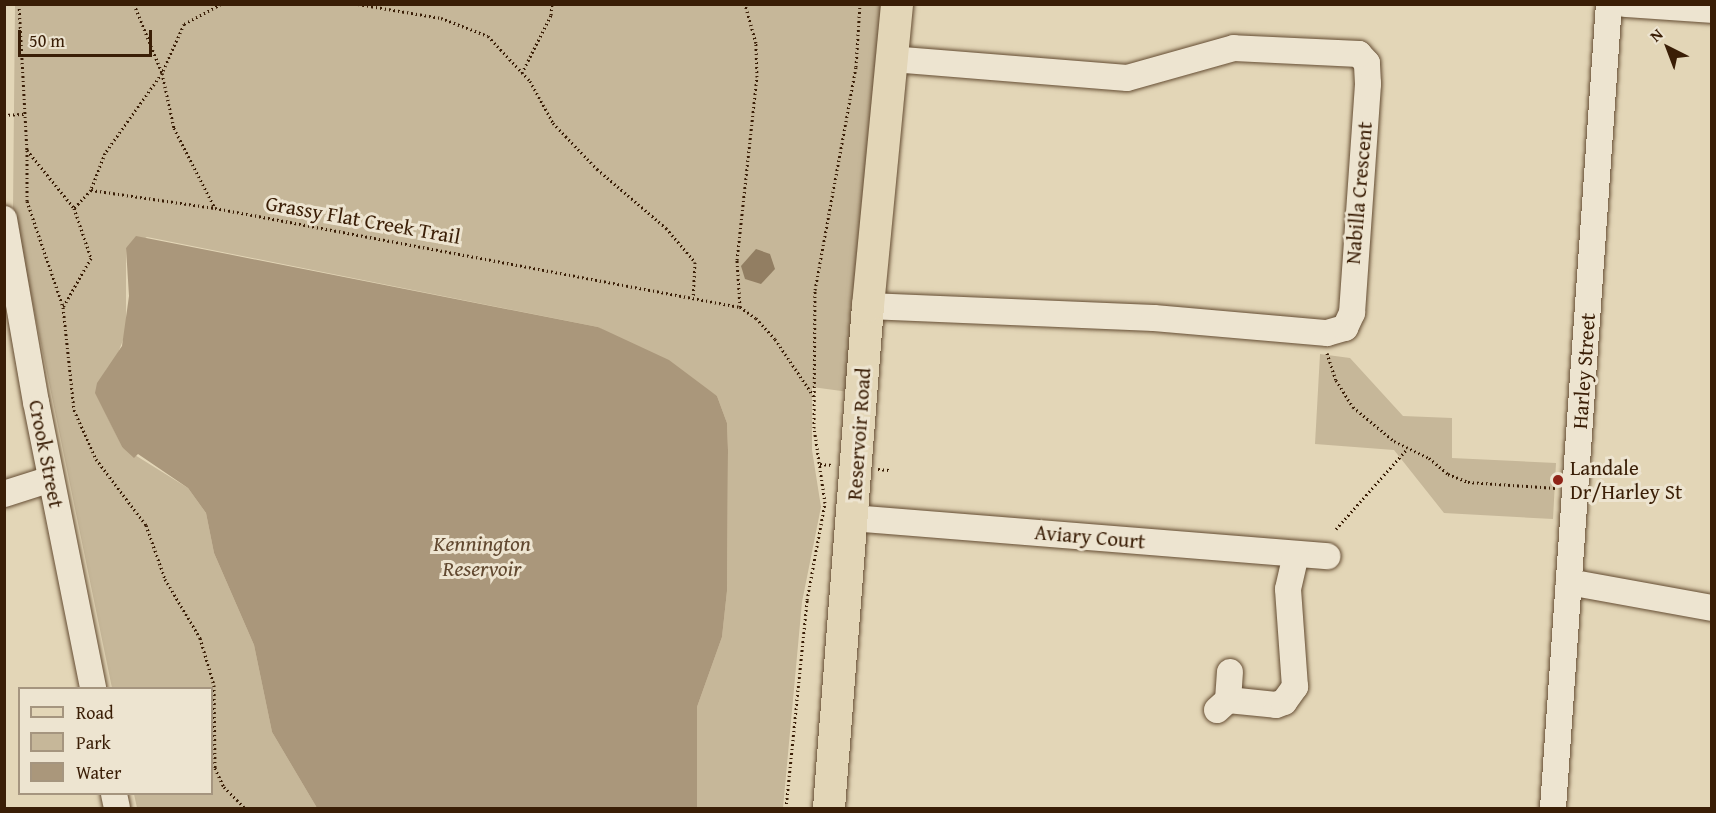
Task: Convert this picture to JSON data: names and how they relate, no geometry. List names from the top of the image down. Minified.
{"streets":{"main road":["Reservoir Road"],"street":["Nabilla Crescent","Harley Street","Crook Street","Aviary Court"],"path":["Grassy Flat Creek Trail"]},"crossings":[["Nabilla Crescent","Reservoir Road"],["Reservoir Road","Aviary Court"]],"water":["Kennington Reservoir"],"places":["Landale Dr/Harley St"],"legend":["Road","Park","Water"],"scale_bar":"50 m","north":"top left"}
